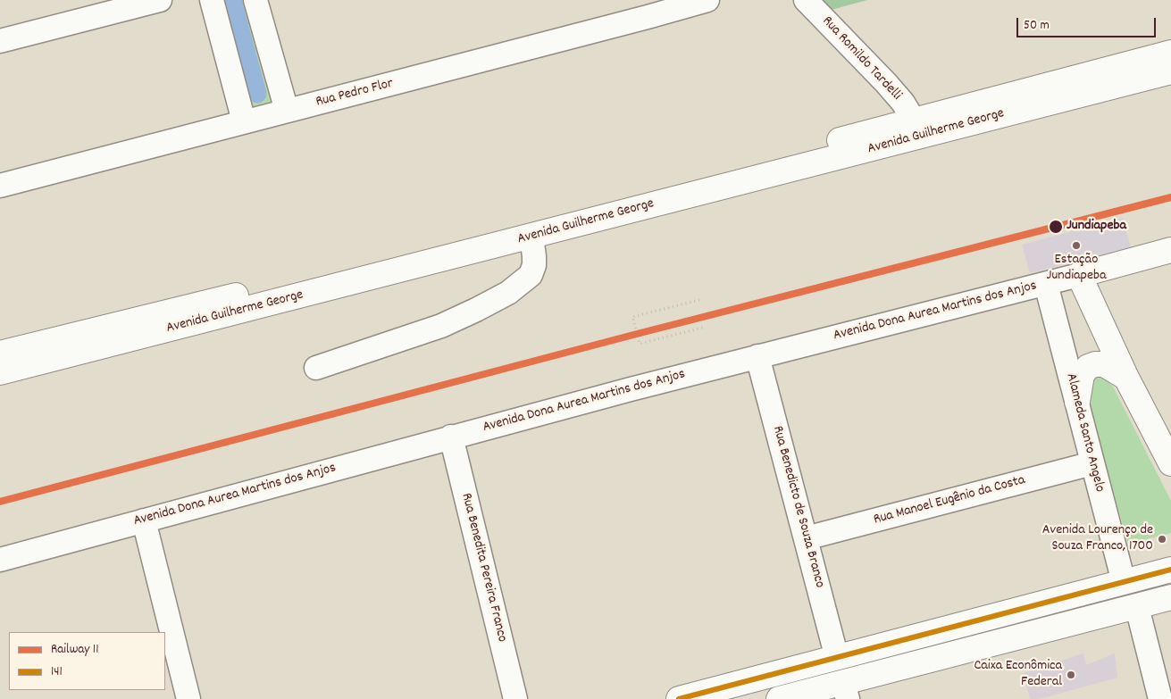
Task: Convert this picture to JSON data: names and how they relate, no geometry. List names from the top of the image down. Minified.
{"streets":{"main road":["Avenida Guilherme George","Avenida Dona Aurea Martins dos Anjos"],"street":["Rua Romildo Tardelli","Rua Pedro Flor","Alameda Santo Angelo","Rua Manoel Eugênio da Costa","Rua Benedicto de Souza Branco","Rua Benedita Pereira Franco"]},"crossings":[["Rua Romildo Tardelli","Avenida Guilherme George"],["Avenida Dona Aurea Martins dos Anjos","Alameda Santo Angelo"],["Avenida Dona Aurea Martins dos Anjos","Rua Benedicto de Souza Branco"],["Avenida Dona Aurea Martins dos Anjos","Rua Benedita Pereira Franco"],["Alameda Santo Angelo","Rua Manoel Eugênio da Costa"],["Rua Manoel Eugênio da Costa","Rua Benedicto de Souza Branco"]],"places":["Jundiapeba","Estação Jundiapeba","Avenida Lourenço de Souza Franco, 1700","Caixa Econômica Federal"],"lines":["rail line 11","transit line 141"],"legend":["Railway 11","141"],"scale_bar":"50 m"}
